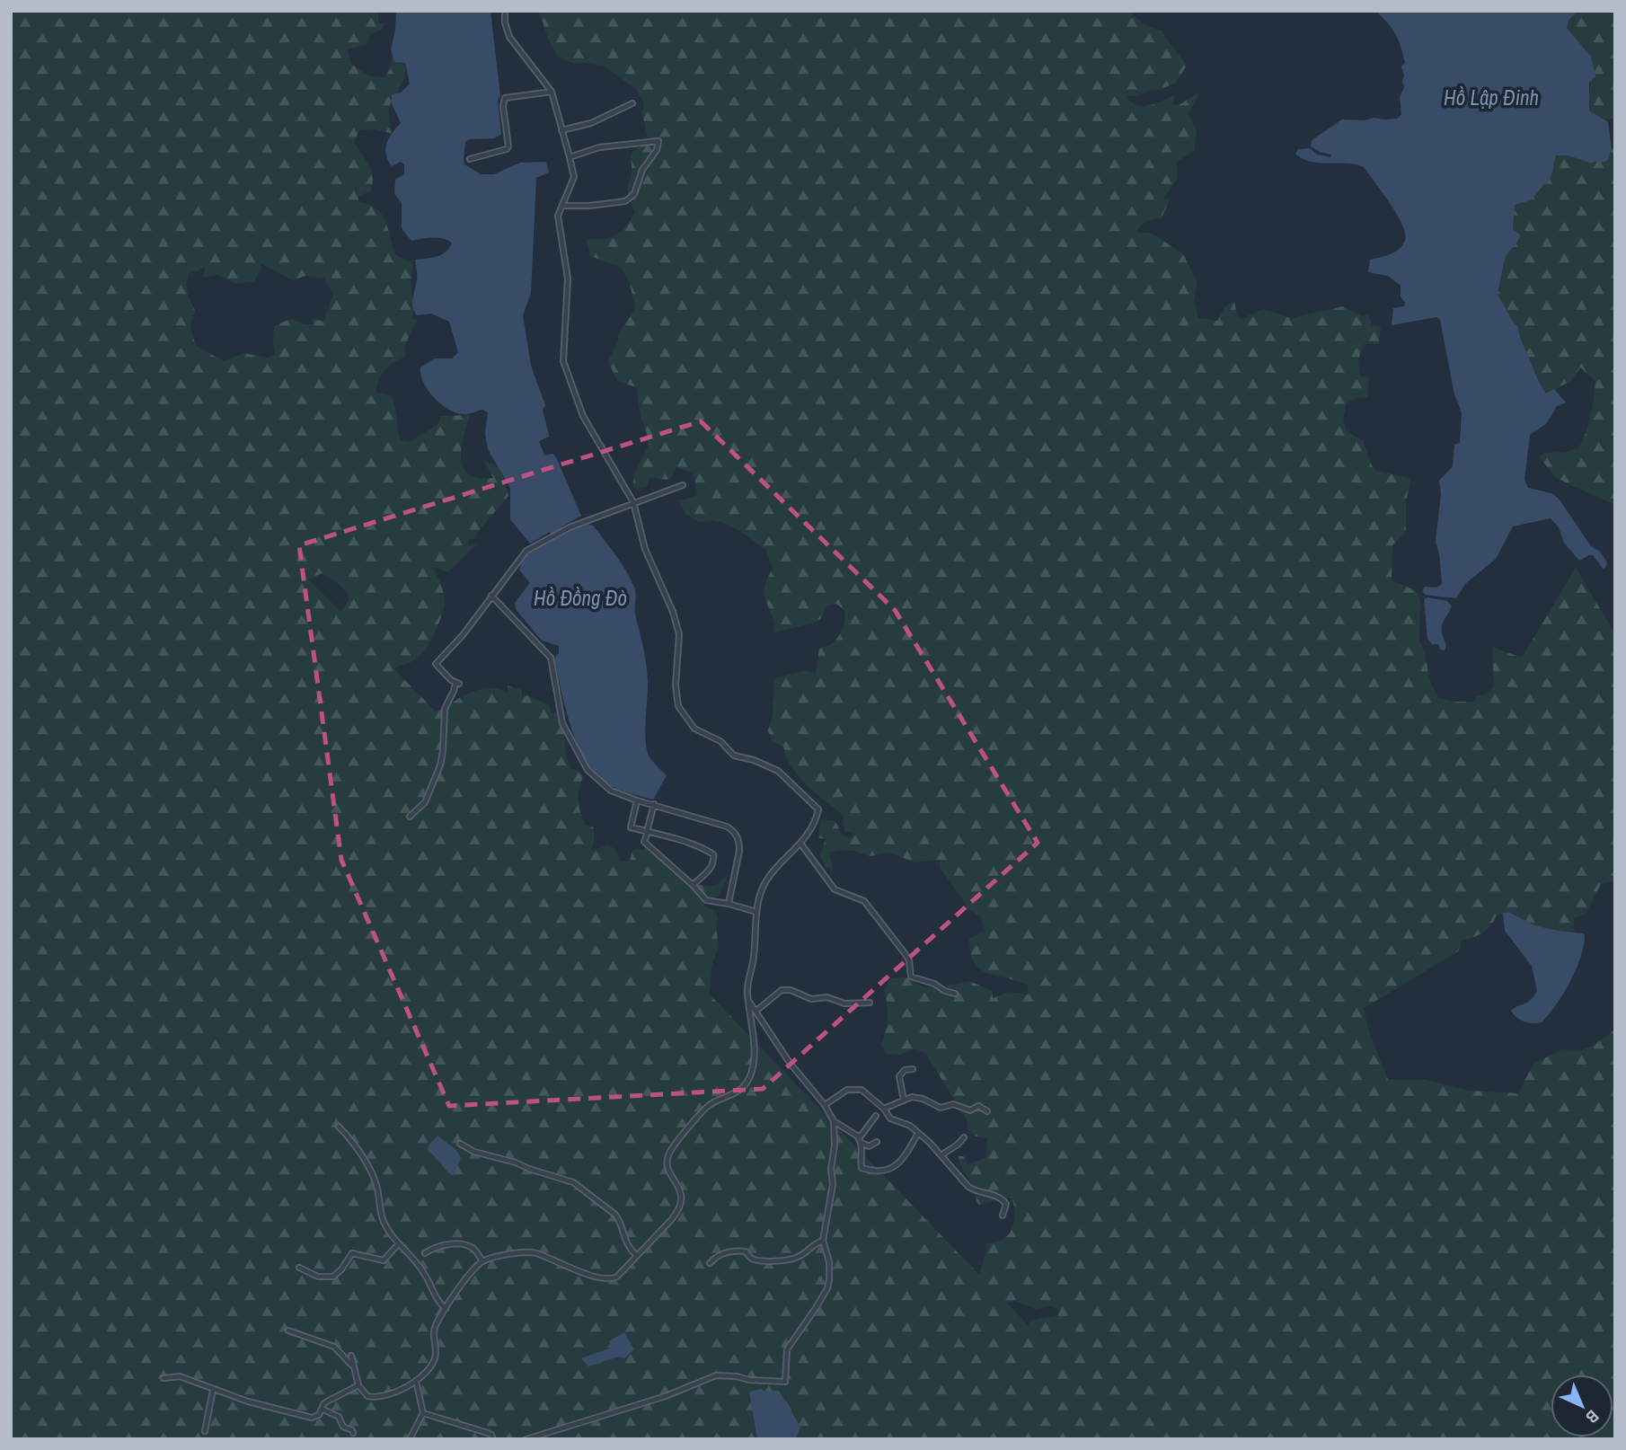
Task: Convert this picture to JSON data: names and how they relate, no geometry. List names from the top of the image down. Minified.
{"water":["Hồ Lập Đinh","Hồ Đồng Đò"],"north":"bottom right"}
